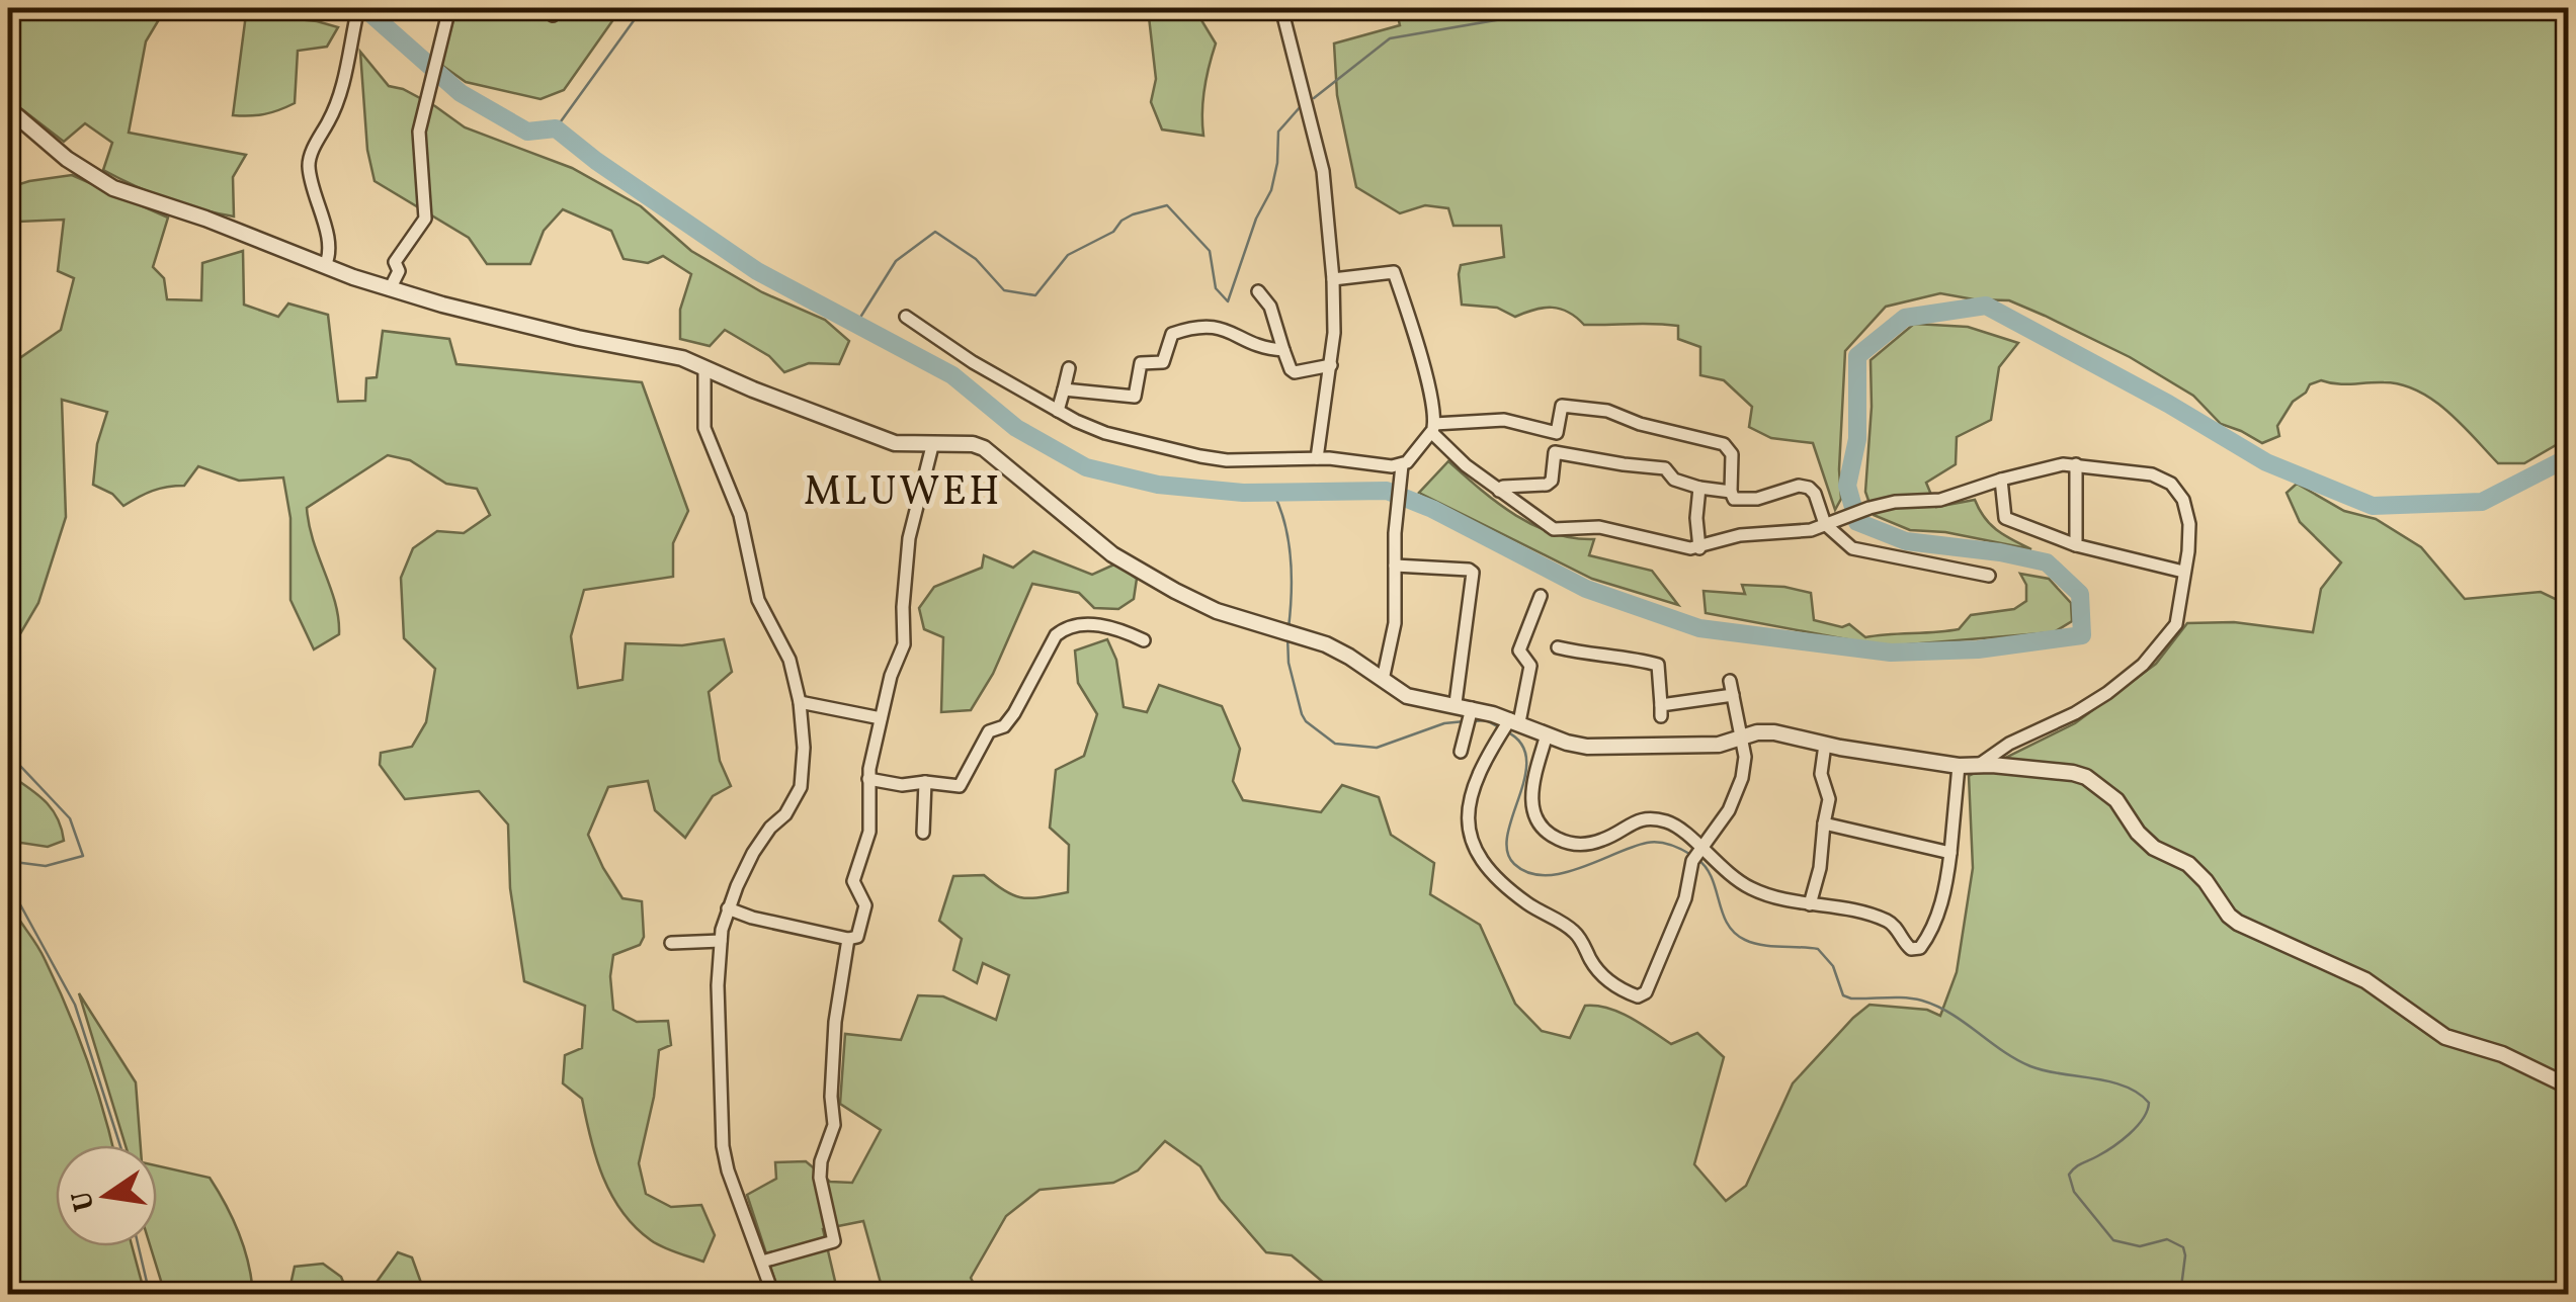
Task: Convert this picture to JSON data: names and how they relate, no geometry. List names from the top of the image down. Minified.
{"districts":["MLUWEH"],"north":"left"}
